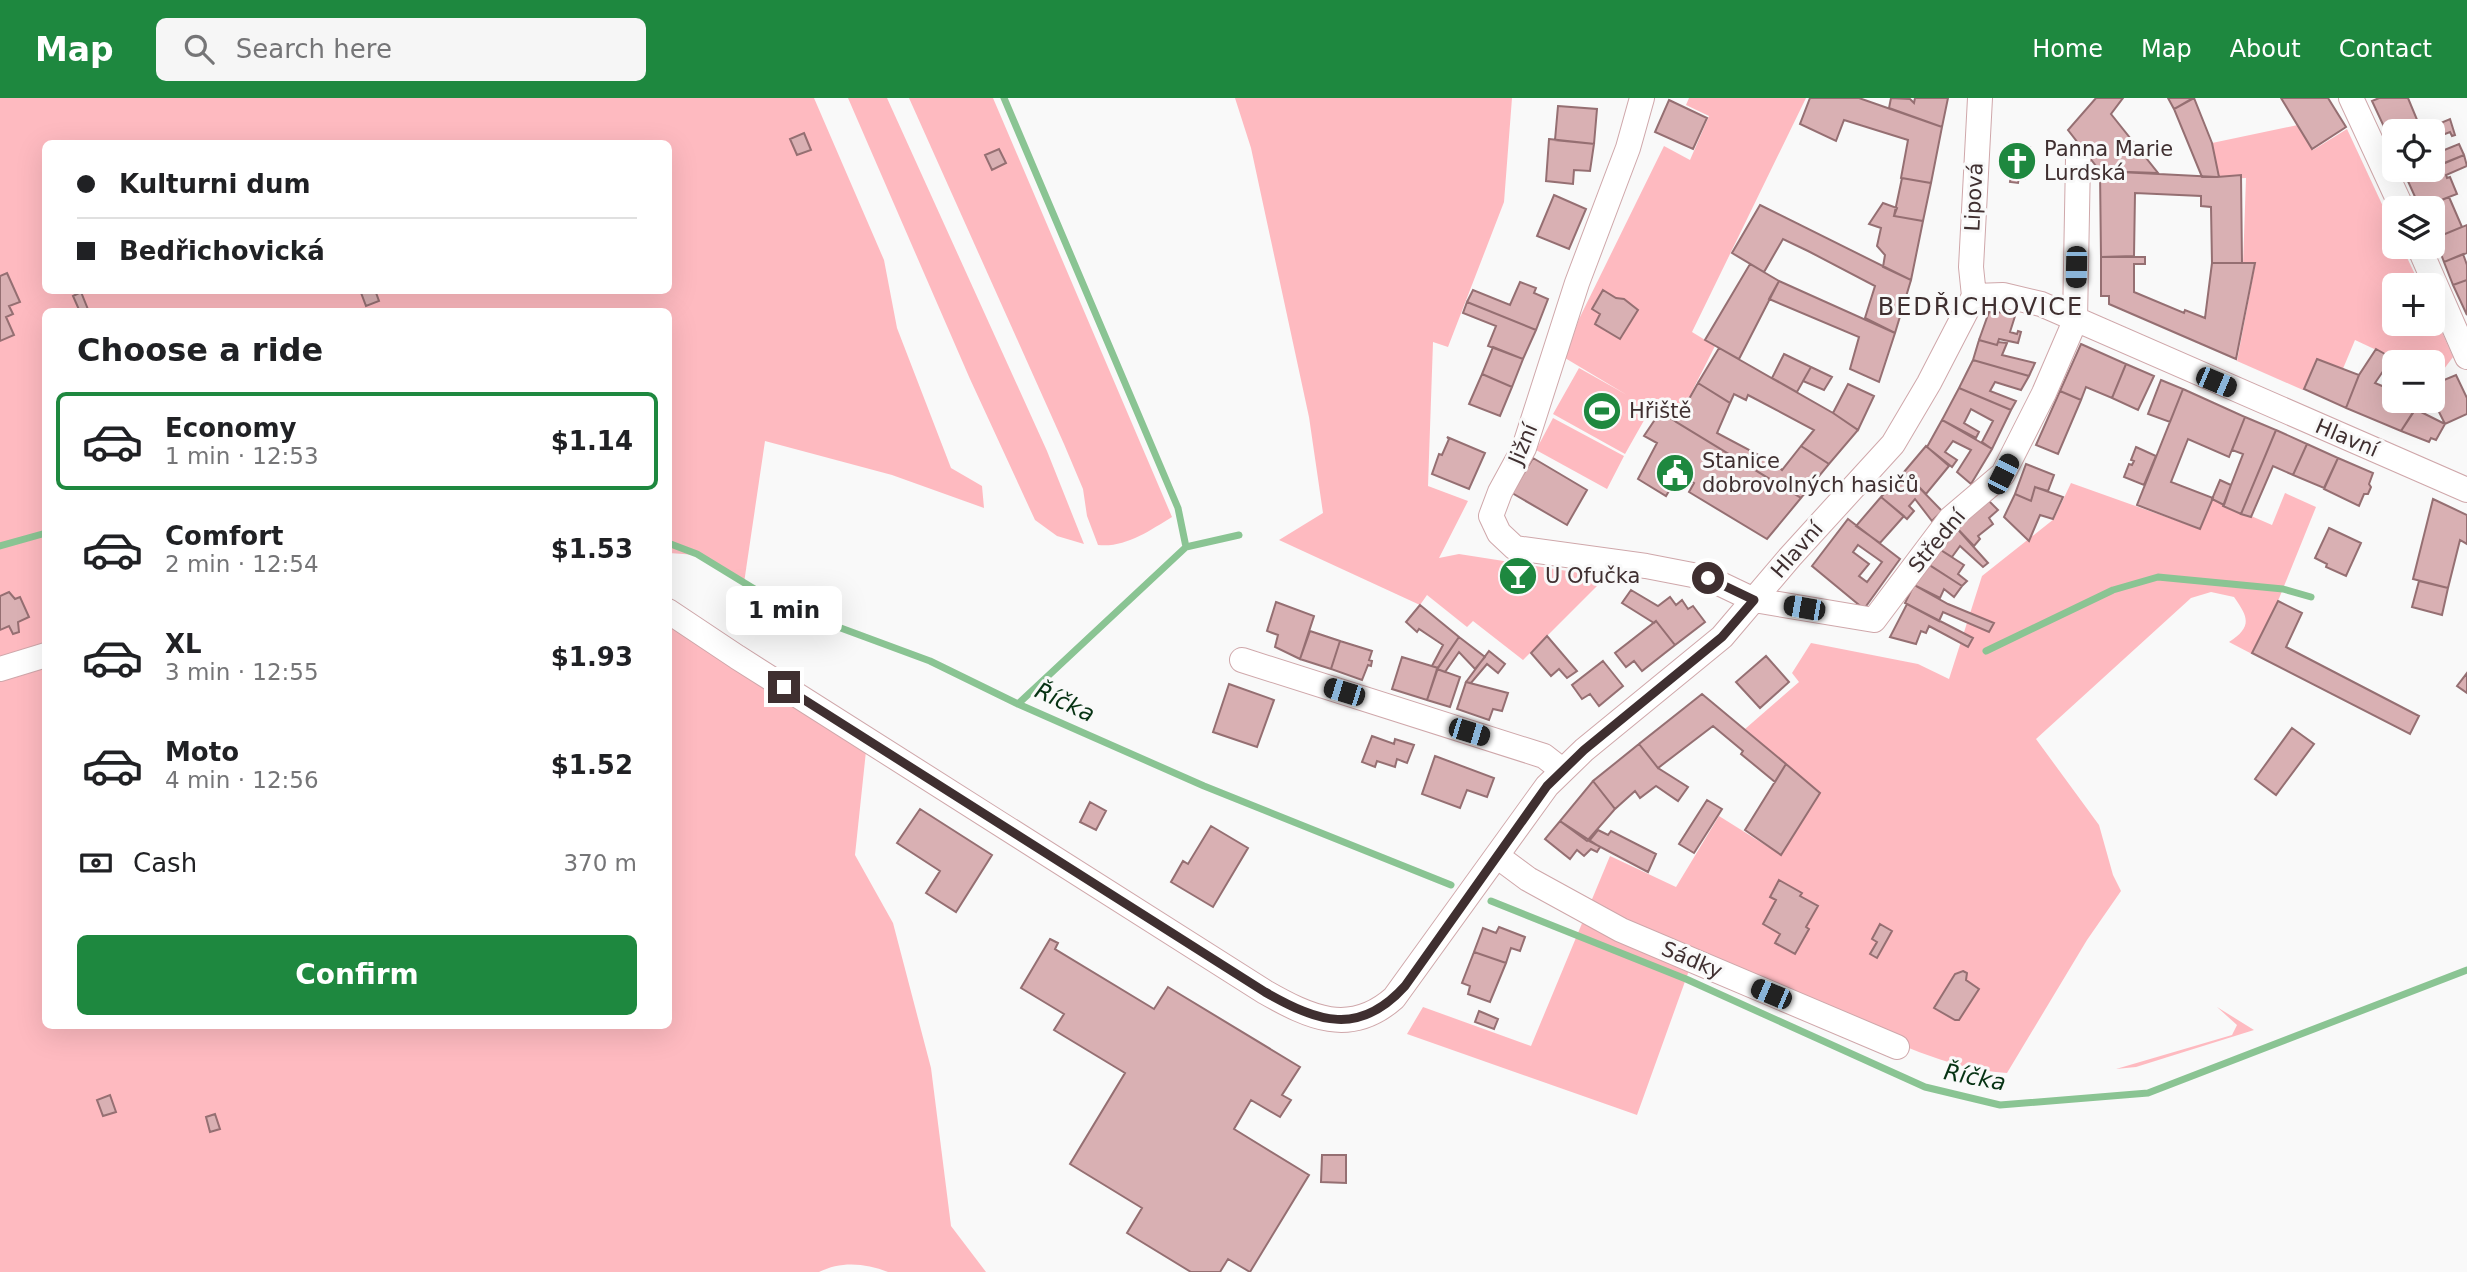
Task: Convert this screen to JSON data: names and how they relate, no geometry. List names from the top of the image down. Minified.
{"streets":{"street":["Lipová","Hlavní","Jižní","Střední","Sádky"]},"crossings":[["Lipová","Hlavní"],["Hlavní","Jižní"],["Hlavní","Střední"],["Hlavní","Sádky"],["Jižní","Střední"]],"districts":["BEDŘICHOVICE"],"water":["Říčka"],"places":{"church":["Panna Marie Lurdská"],"sports":["Hřiště"],"public building":["Stanice dobrovolných hasičů"],"bar":["U Ofučka"]},"page":{"header":"Map","search":"Search here","nav":["Home","Map","About","Contact"],"map_buttons":["+","−"],"banner":["Kulturni dum","Bedřichovická"],"heading":"Choose a ride","list":[{"name":"Economy","note":"1 min · 12:53","value":"$1.14"},{"name":"Comfort","note":"2 min · 12:54","value":"$1.53"},{"name":"XL","note":"3 min · 12:55","value":"$1.93"},{"name":"Moto","note":"4 min · 12:56","value":"$1.52"}],"bubble":"1 min","pay":["Cash","370 m"],"buttons":"Confirm"}}
